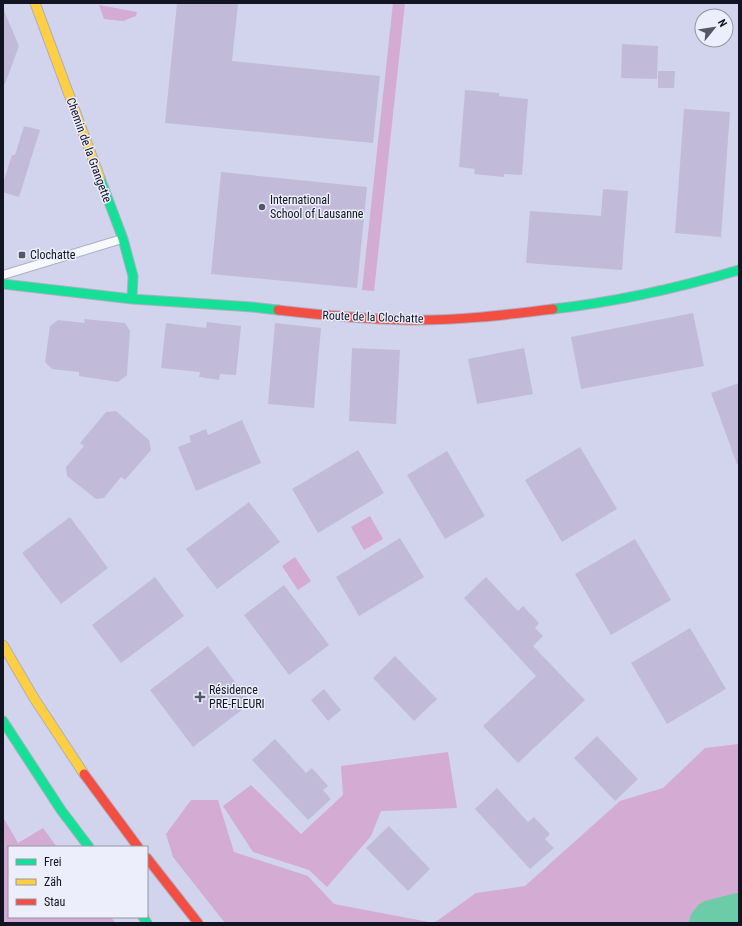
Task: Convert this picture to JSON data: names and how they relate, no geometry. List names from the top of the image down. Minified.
{"streets":{"main road":["Chemin de la Grangette","Route de la Clochatte"]},"crossings":[["Chemin de la Grangette","Route de la Clochatte"]],"places":{"other":["International School of Lausanne"],"transit":["Clochatte"],"health":["Résidence PRE-FLEURI"]},"legend":["Frei","Zäh","Stau"],"north":"top right"}
